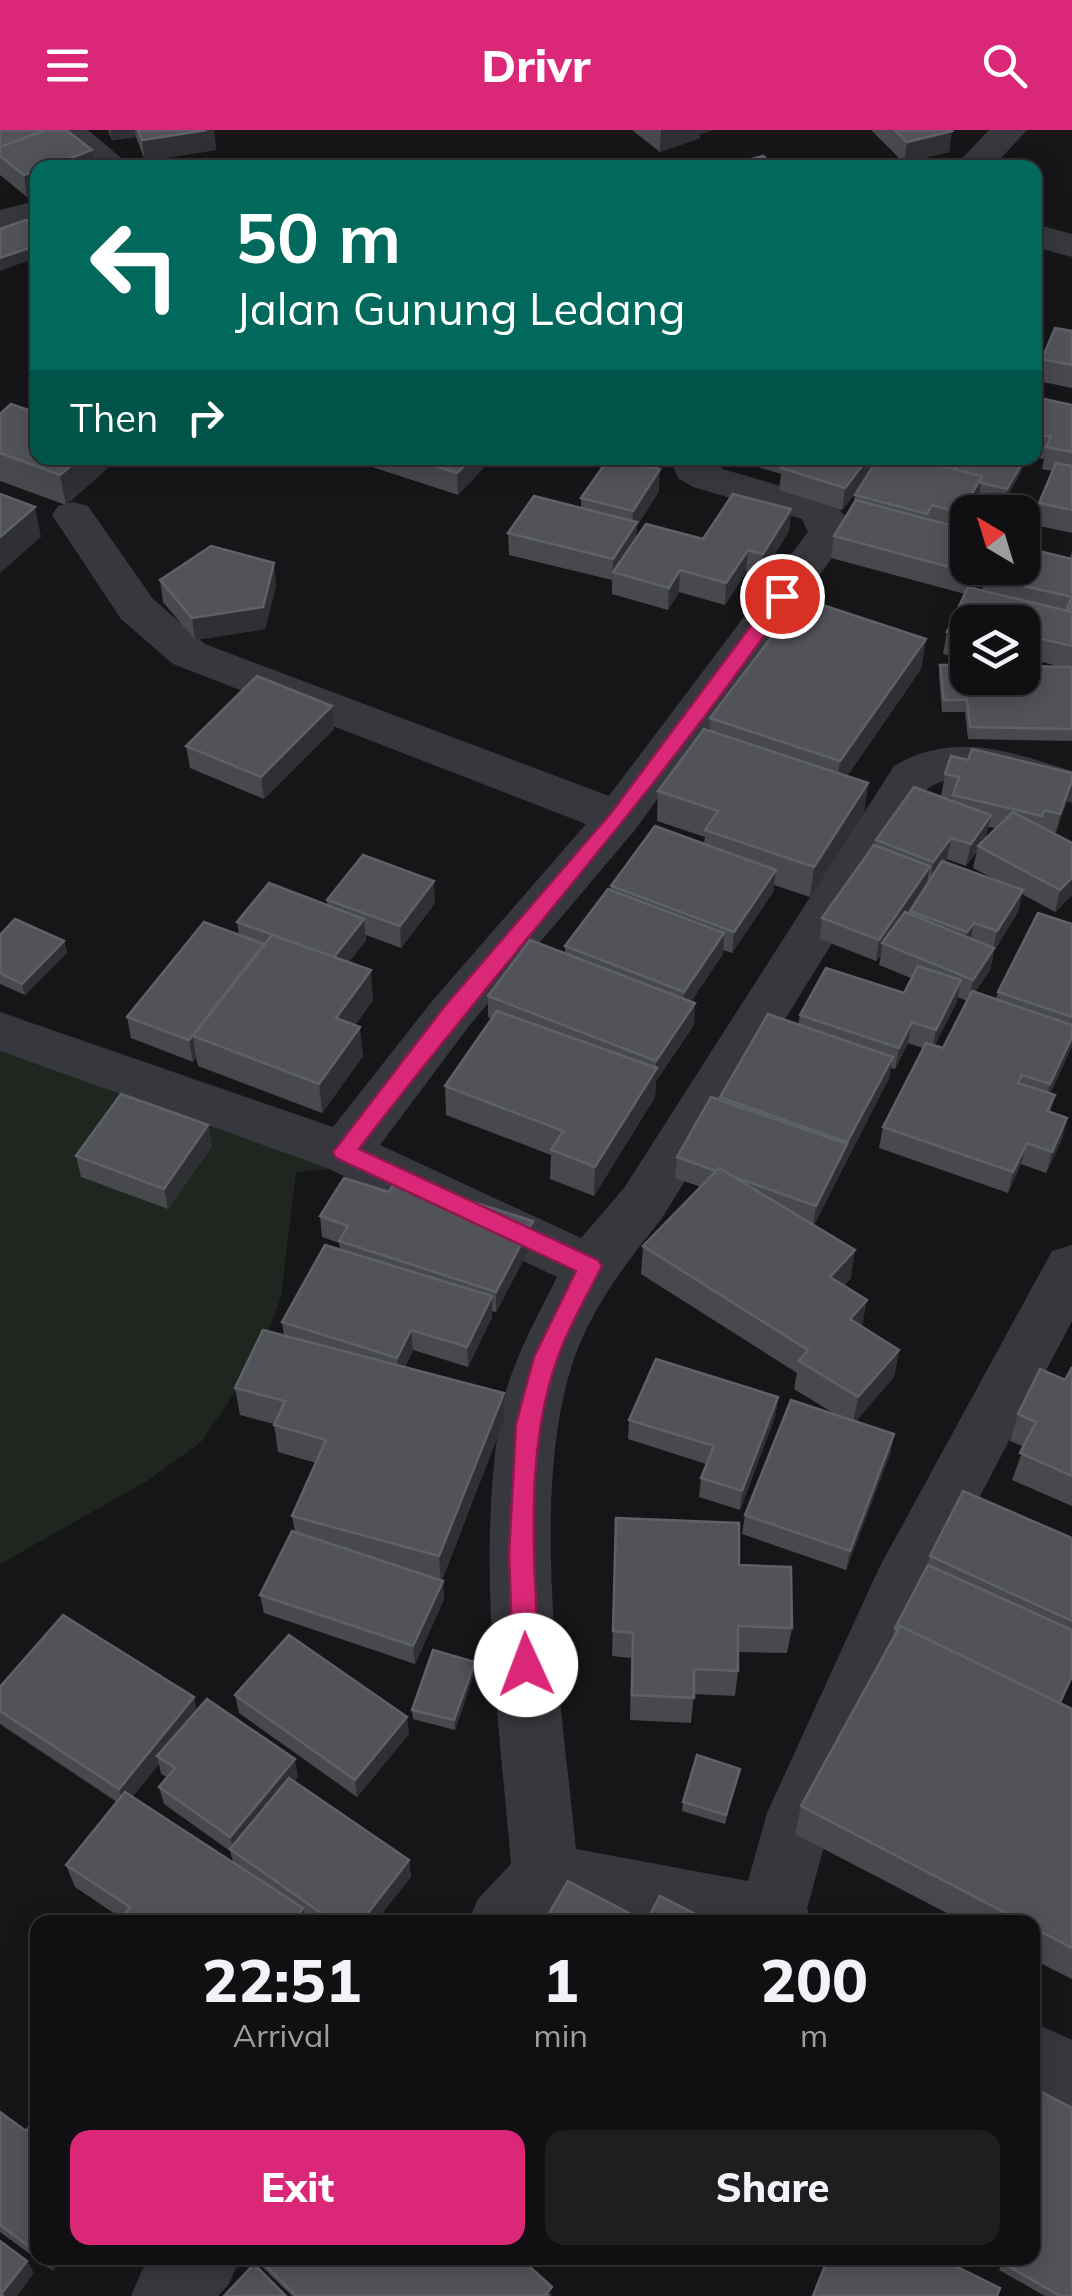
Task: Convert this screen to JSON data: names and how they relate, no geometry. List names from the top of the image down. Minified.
{"north":"top left","page":{"header":"Drivr","turn":["50 m","Jalan Gunung Ledang"],"then":"Then","eta":["22:51","Arrival","1","min","200","m"],"buttons":["Exit","Share"]}}
